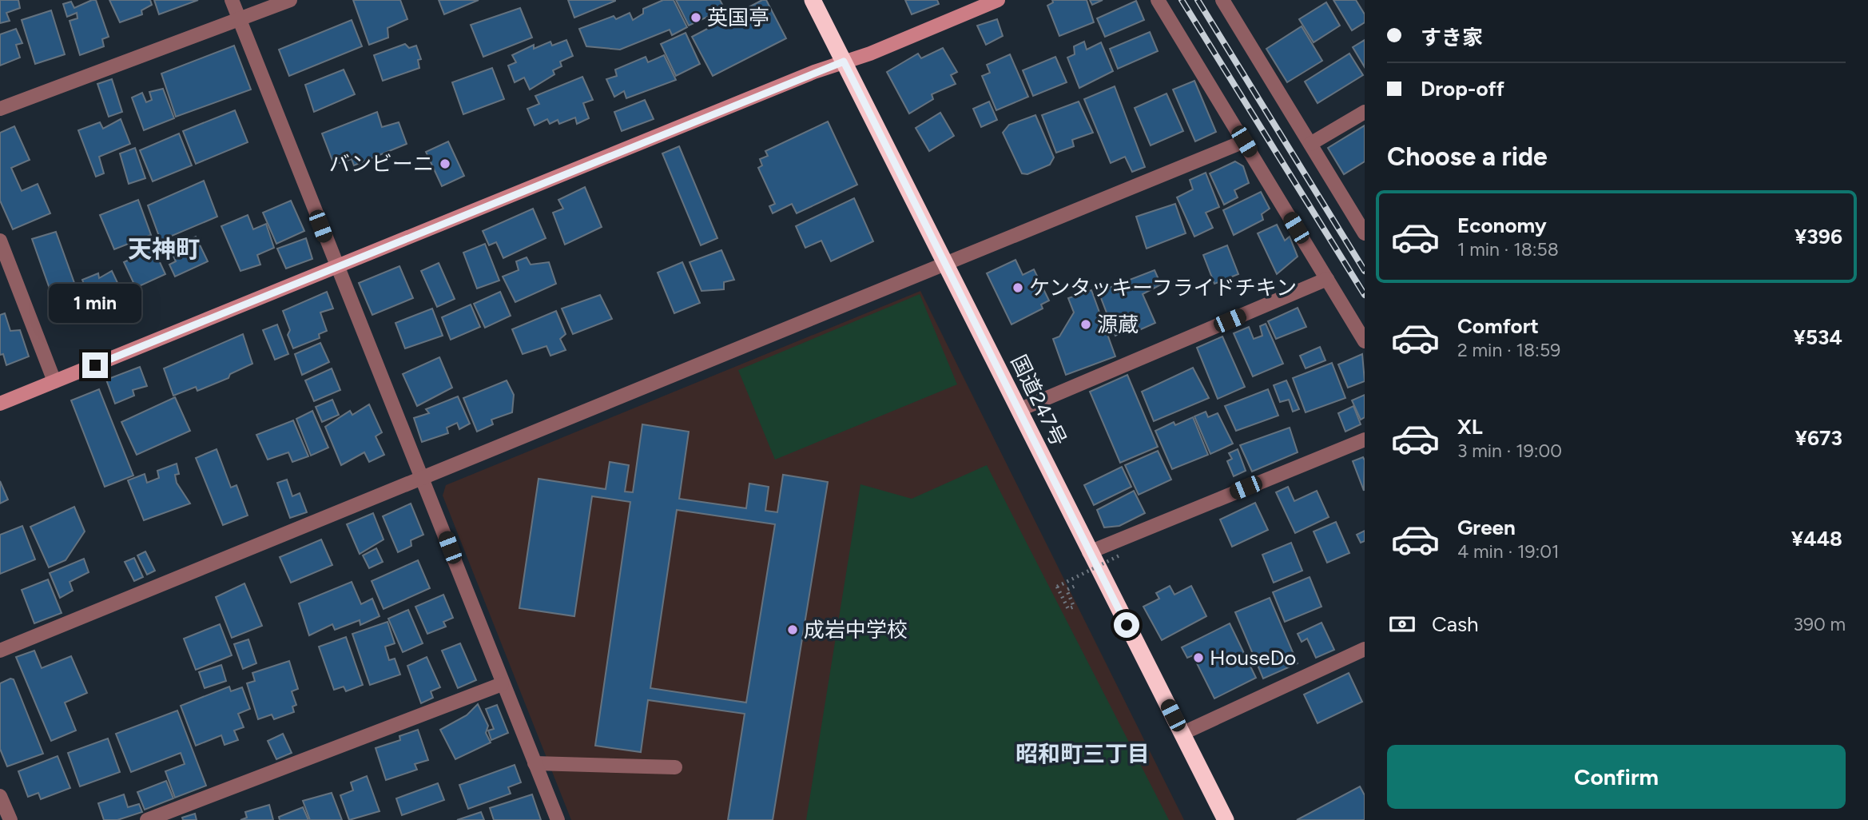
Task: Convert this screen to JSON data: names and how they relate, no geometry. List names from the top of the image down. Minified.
{"streets":{"highway":["国道247号"]},"districts":["天神町","昭和町三丁目"],"places":["英国亭","バンビーニ","ケンタッキーフライドチキン","源蔵","成岩中学校","HouseDo"],"page":{"banner":["すき家","Drop-off"],"heading":"Choose a ride","list":[{"name":"Economy","note":"1 min · 18:58","value":"¥396"},{"name":"Comfort","note":"2 min · 18:59","value":"¥534"},{"name":"XL","note":"3 min · 19:00","value":"¥673"},{"name":"Green","note":"4 min · 19:01","value":"¥448"}],"bubble":"1 min","pay":["Cash","390 m"],"buttons":"Confirm"}}
